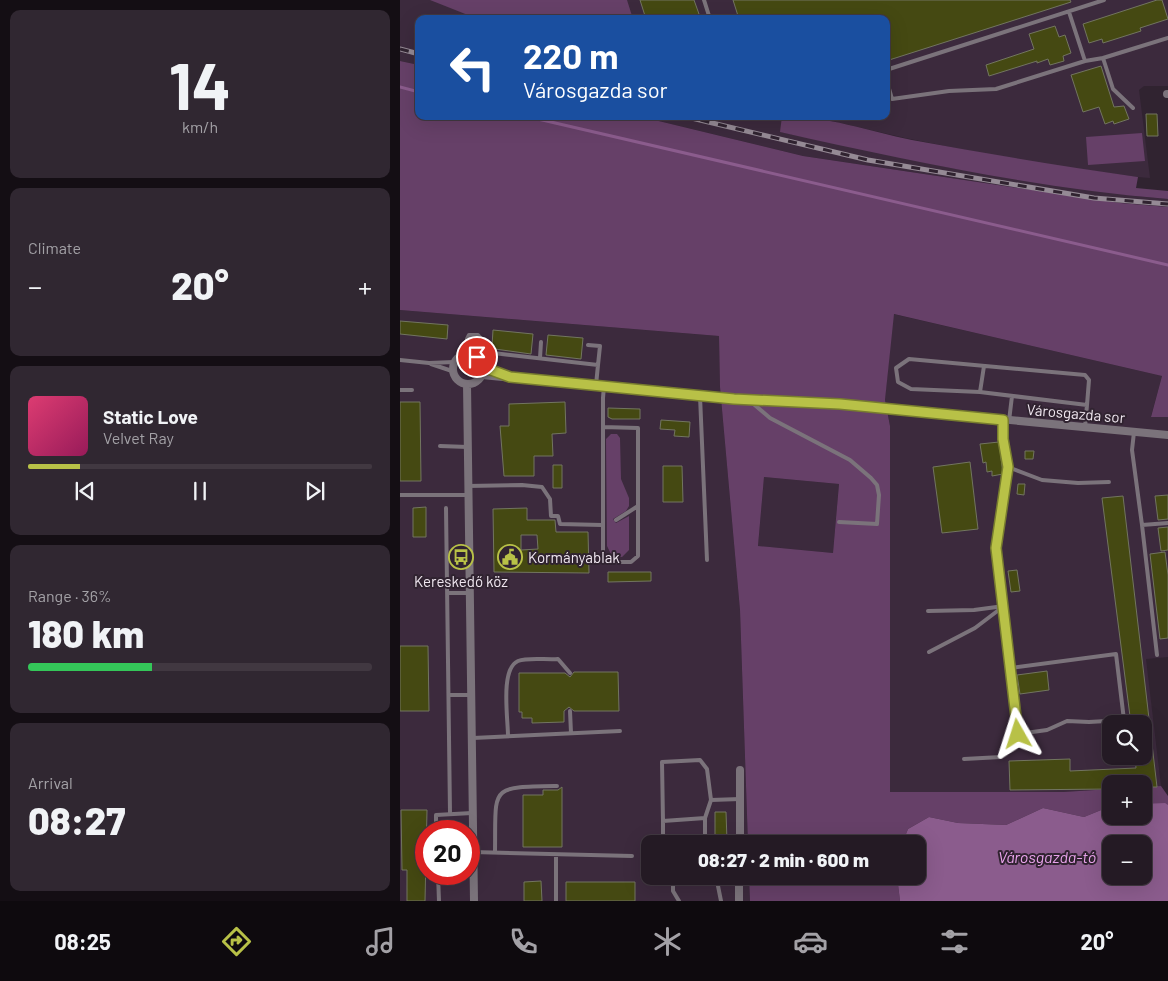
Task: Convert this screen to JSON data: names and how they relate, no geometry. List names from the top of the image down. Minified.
{"streets":{"street":["Városgazda sor"]},"water":["Városgazda-tó"],"places":{"bus stop":["Kereskedő köz"],"public building":["Kormányablak"]},"page":{"tile":[["14","km/h"],"Climate",["Range · 36%","180 km"],["Arrival","08:27"]],"turn":["220 m","Városgazda sor"],"heat":["−","20°","+"],"song":["Static Love","Velvet Ray"],"map_buttons":["+","−"],"limit":"20","trip":"08:27 · 2 min · 600 m","tabs":["08:25","20°"]}}
